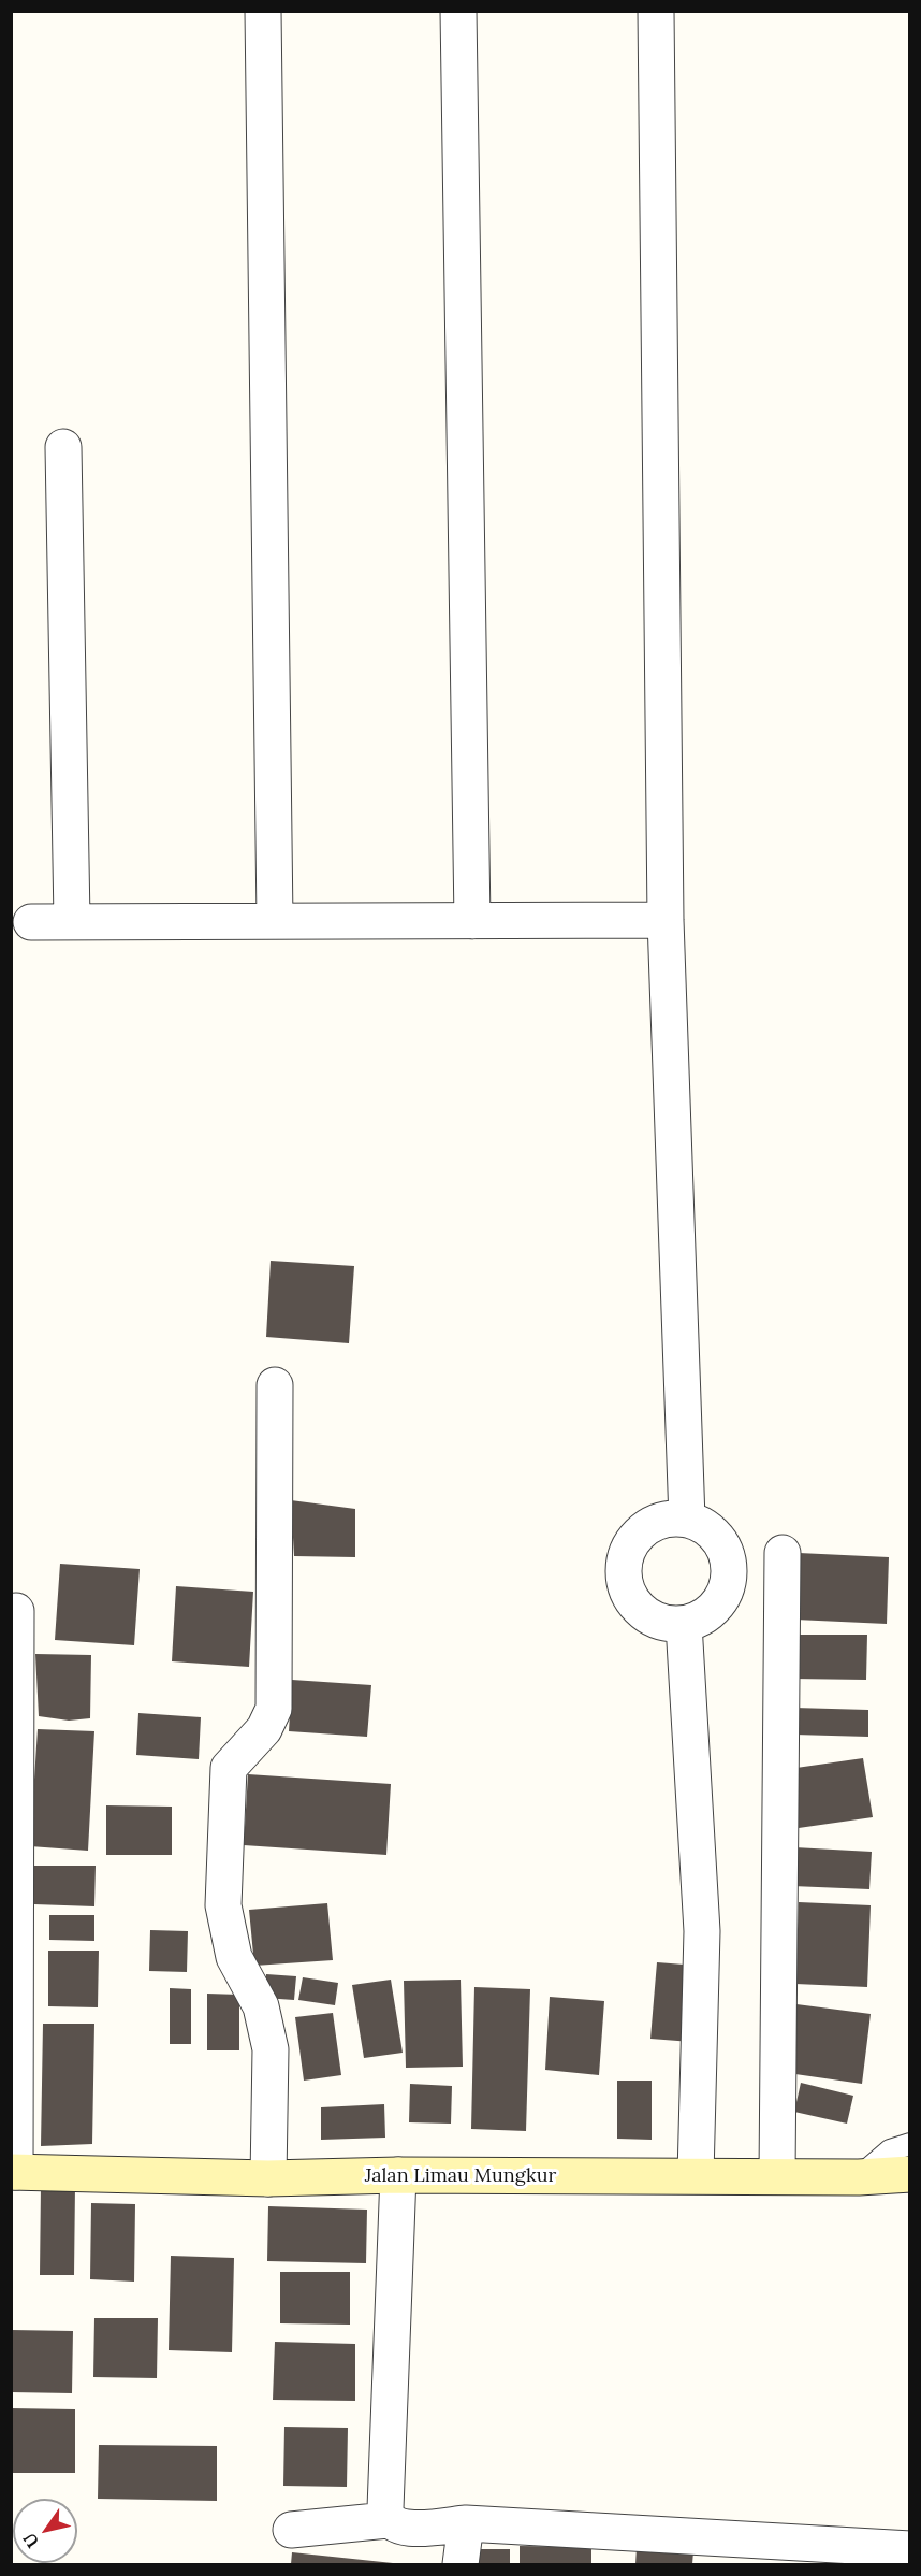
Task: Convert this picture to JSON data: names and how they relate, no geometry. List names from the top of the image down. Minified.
{"streets":{"street":["Jalan Limau Mungkur"]},"north":"bottom left"}
